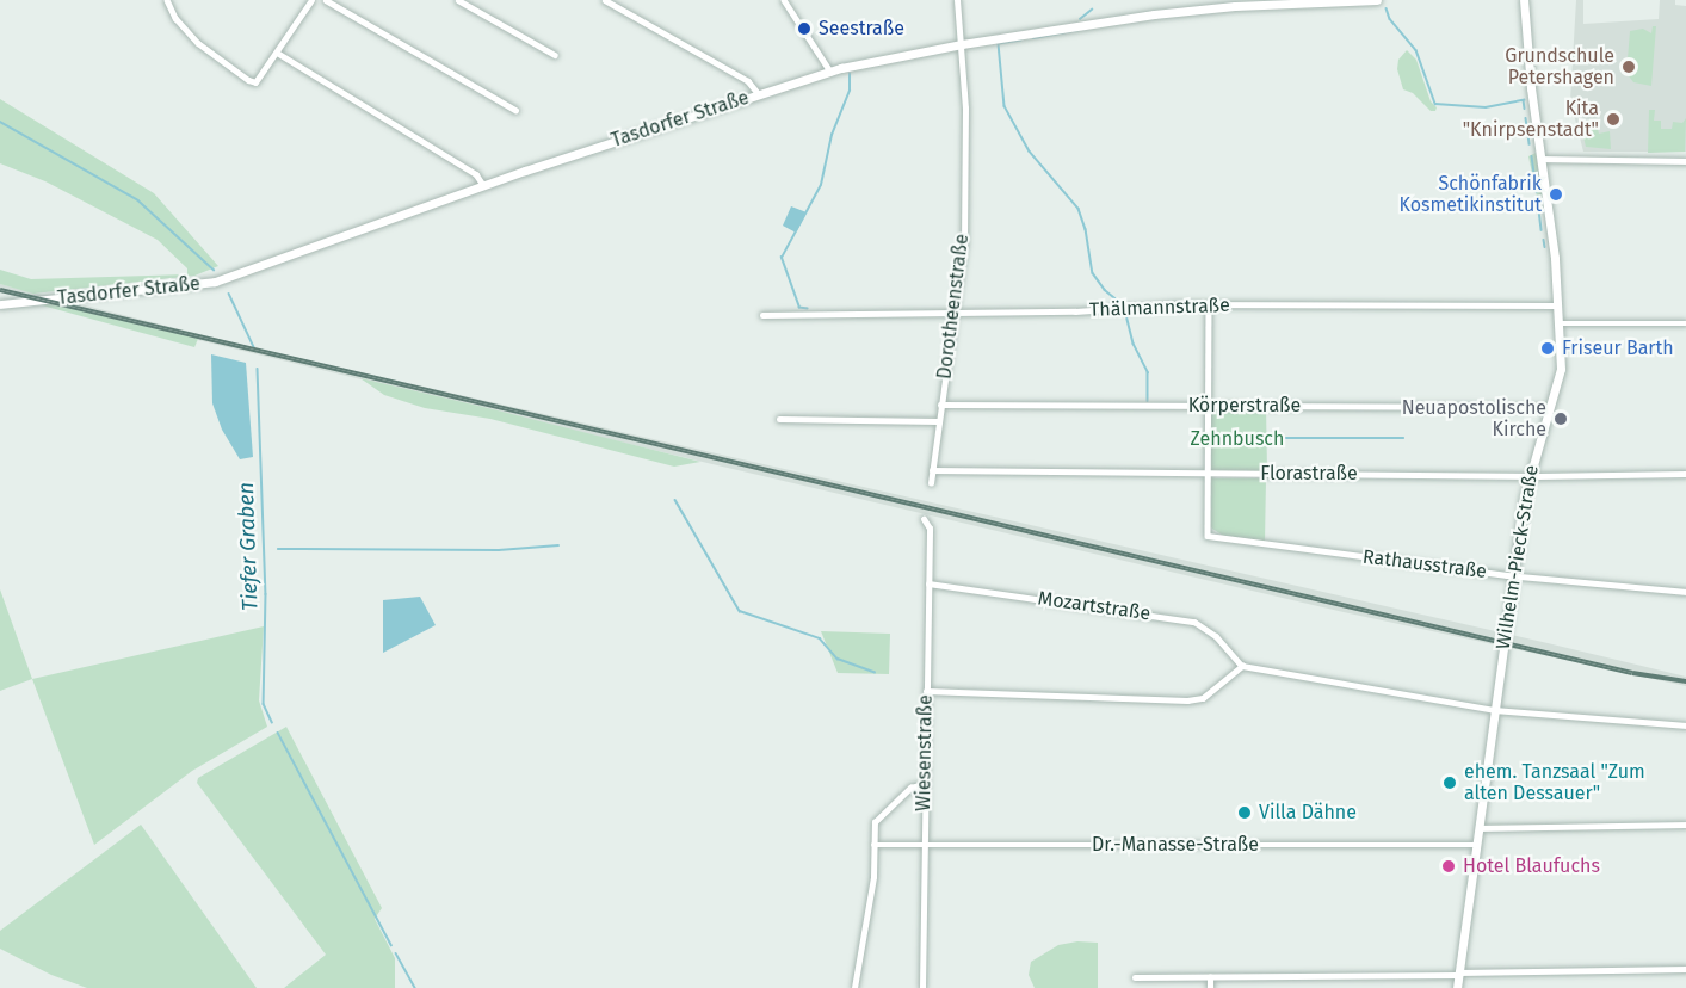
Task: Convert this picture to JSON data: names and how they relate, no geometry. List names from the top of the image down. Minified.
{"streets":{"main road":["Tasdorfer Straße","Wilhelm-Pieck-Straße"],"street":["Dorotheenstraße","Thälmannstraße","Körperstraße","Florastraße","Rathausstraße","Mozartstraße","Wiesenstraße","Dr.-Manasse-Straße"]},"crossings":[["Tasdorfer Straße","Dorotheenstraße"],["Dorotheenstraße","Thälmannstraße"],["Dorotheenstraße","Körperstraße"],["Dorotheenstraße","Florastraße"],["Thälmannstraße","Wilhelm-Pieck-Straße"],["Körperstraße","Wilhelm-Pieck-Straße"],["Florastraße","Wilhelm-Pieck-Straße"],["Florastraße","Rathausstraße"],["Wilhelm-Pieck-Straße","Rathausstraße"],["Wilhelm-Pieck-Straße","Dr.-Manasse-Straße"],["Mozartstraße","Wiesenstraße"],["Wiesenstraße","Dr.-Manasse-Straße"]],"water":["Tiefer Graben"],"parks":["Zehnbusch"],"places":["Seestraße","Grundschule Petershagen","Kita \"Knirpsenstadt\"","Schönfabrik Kosmetikinstitut","Friseur Barth","Neuapostolische Kirche","ehem. Tanzsaal \"Zum alten Dessauer\"","Villa Dähne","Hotel Blaufuchs"]}
